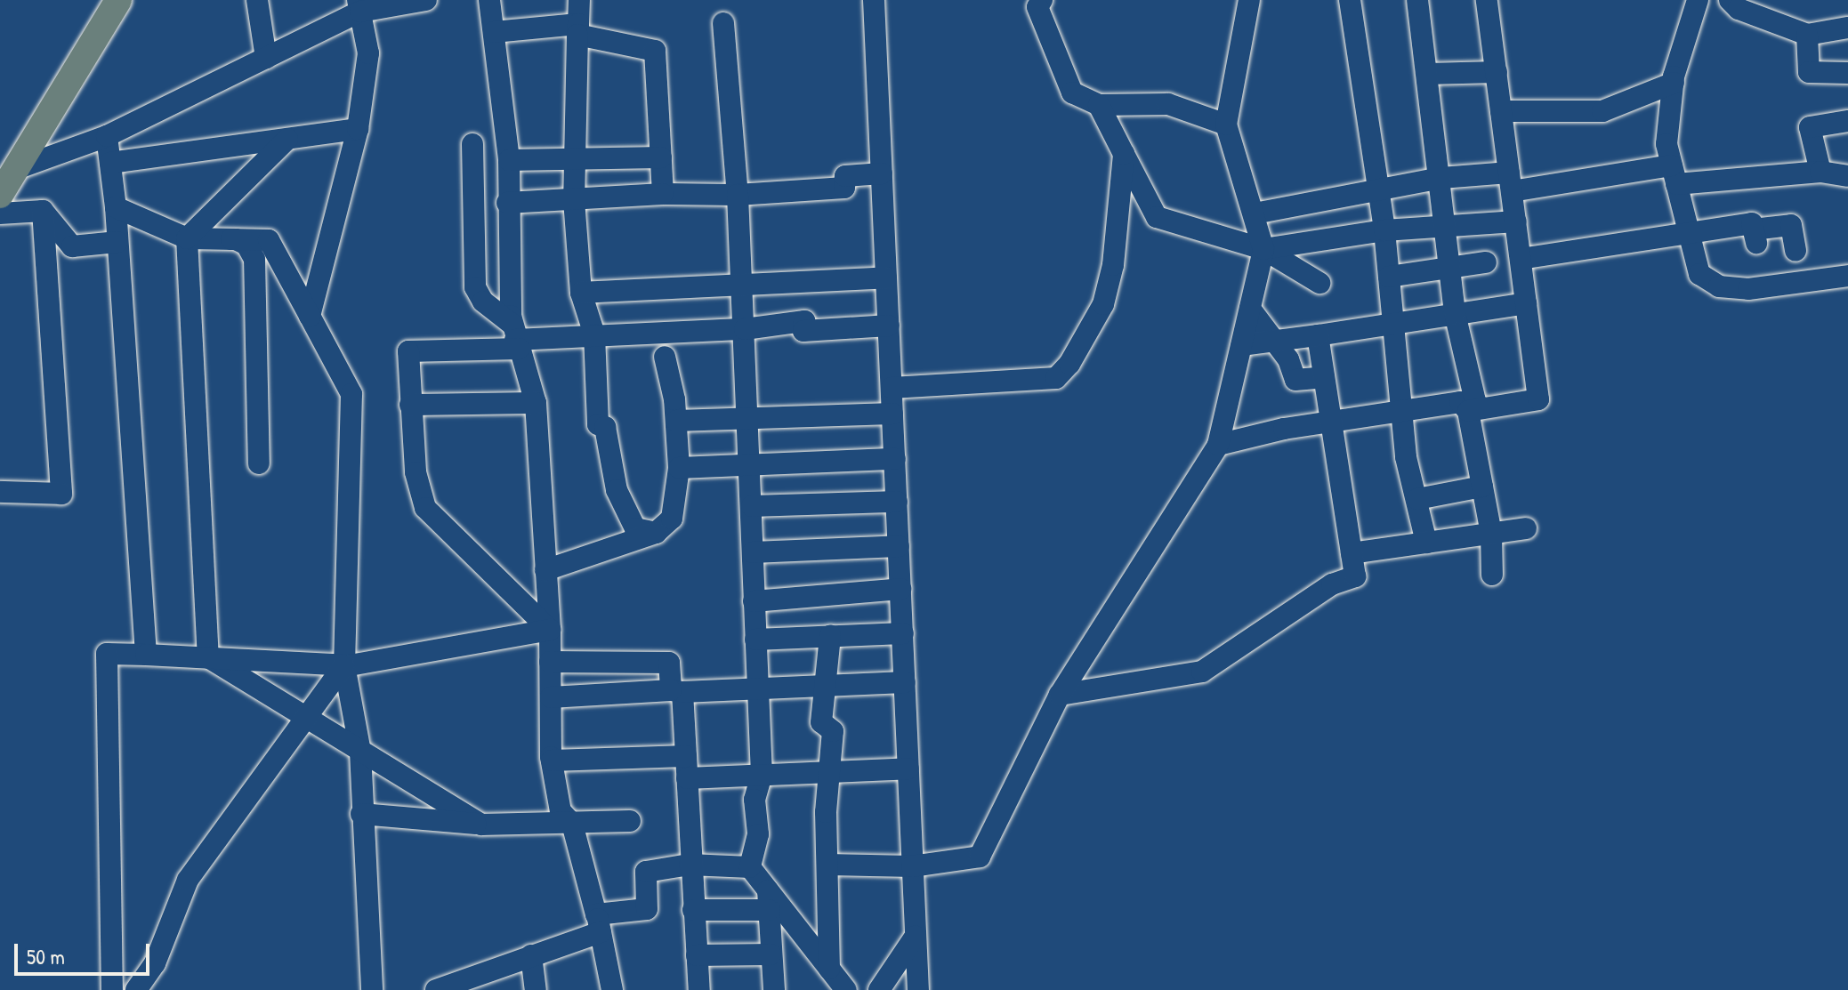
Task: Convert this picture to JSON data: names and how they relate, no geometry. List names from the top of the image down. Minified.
{"scale_bar":"50 m"}
